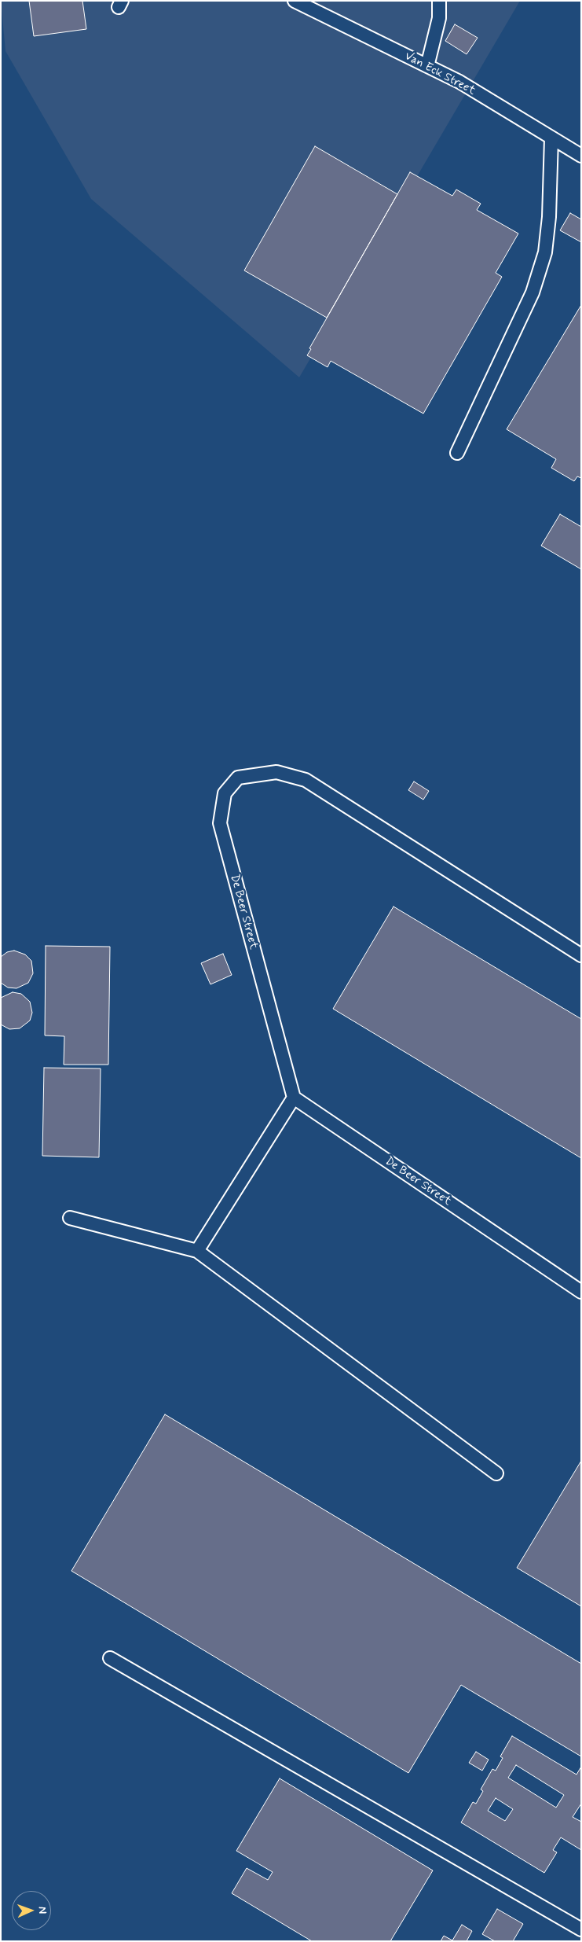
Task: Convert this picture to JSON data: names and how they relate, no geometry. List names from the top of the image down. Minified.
{"streets":{"lane":["Van Eck Street","De Beer Street"]},"north":"right"}
